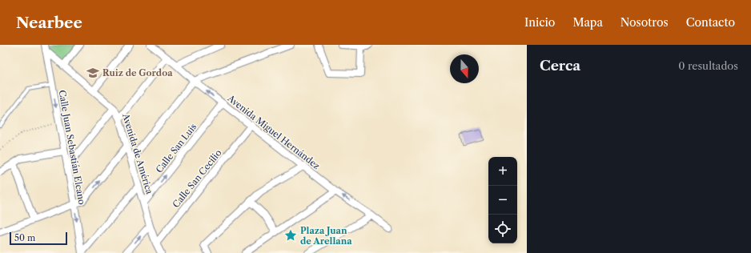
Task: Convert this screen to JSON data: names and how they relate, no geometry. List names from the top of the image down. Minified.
{"streets":{"street":["Avenida Miguel Hernández","Calle Juan Sebastián Elcano","Calle San Luis","Avenida de América","Calle San Cecilio"]},"crossings":[["Avenida Miguel Hernández","Calle San Luis"],["Avenida Miguel Hernández","Calle San Cecilio"],["Calle Juan Sebastián Elcano","Avenida de América"],["Calle San Luis","Avenida de América"],["Avenida de América","Calle San Cecilio"]],"one_way":["Calle Juan Sebastián Elcano"],"places":{"school or university":["Ruiz de Gordoa"],"place":["Plaza Juan de Arellana"]},"scale_bar":"50 m","north":"bottom","page":{"header":"Nearbee","nav":["Inicio","Mapa","Nosotros","Contacto"],"heading":["Cerca","0 resultados"],"map_buttons":["+","−"],"scale":"50 m"}}
